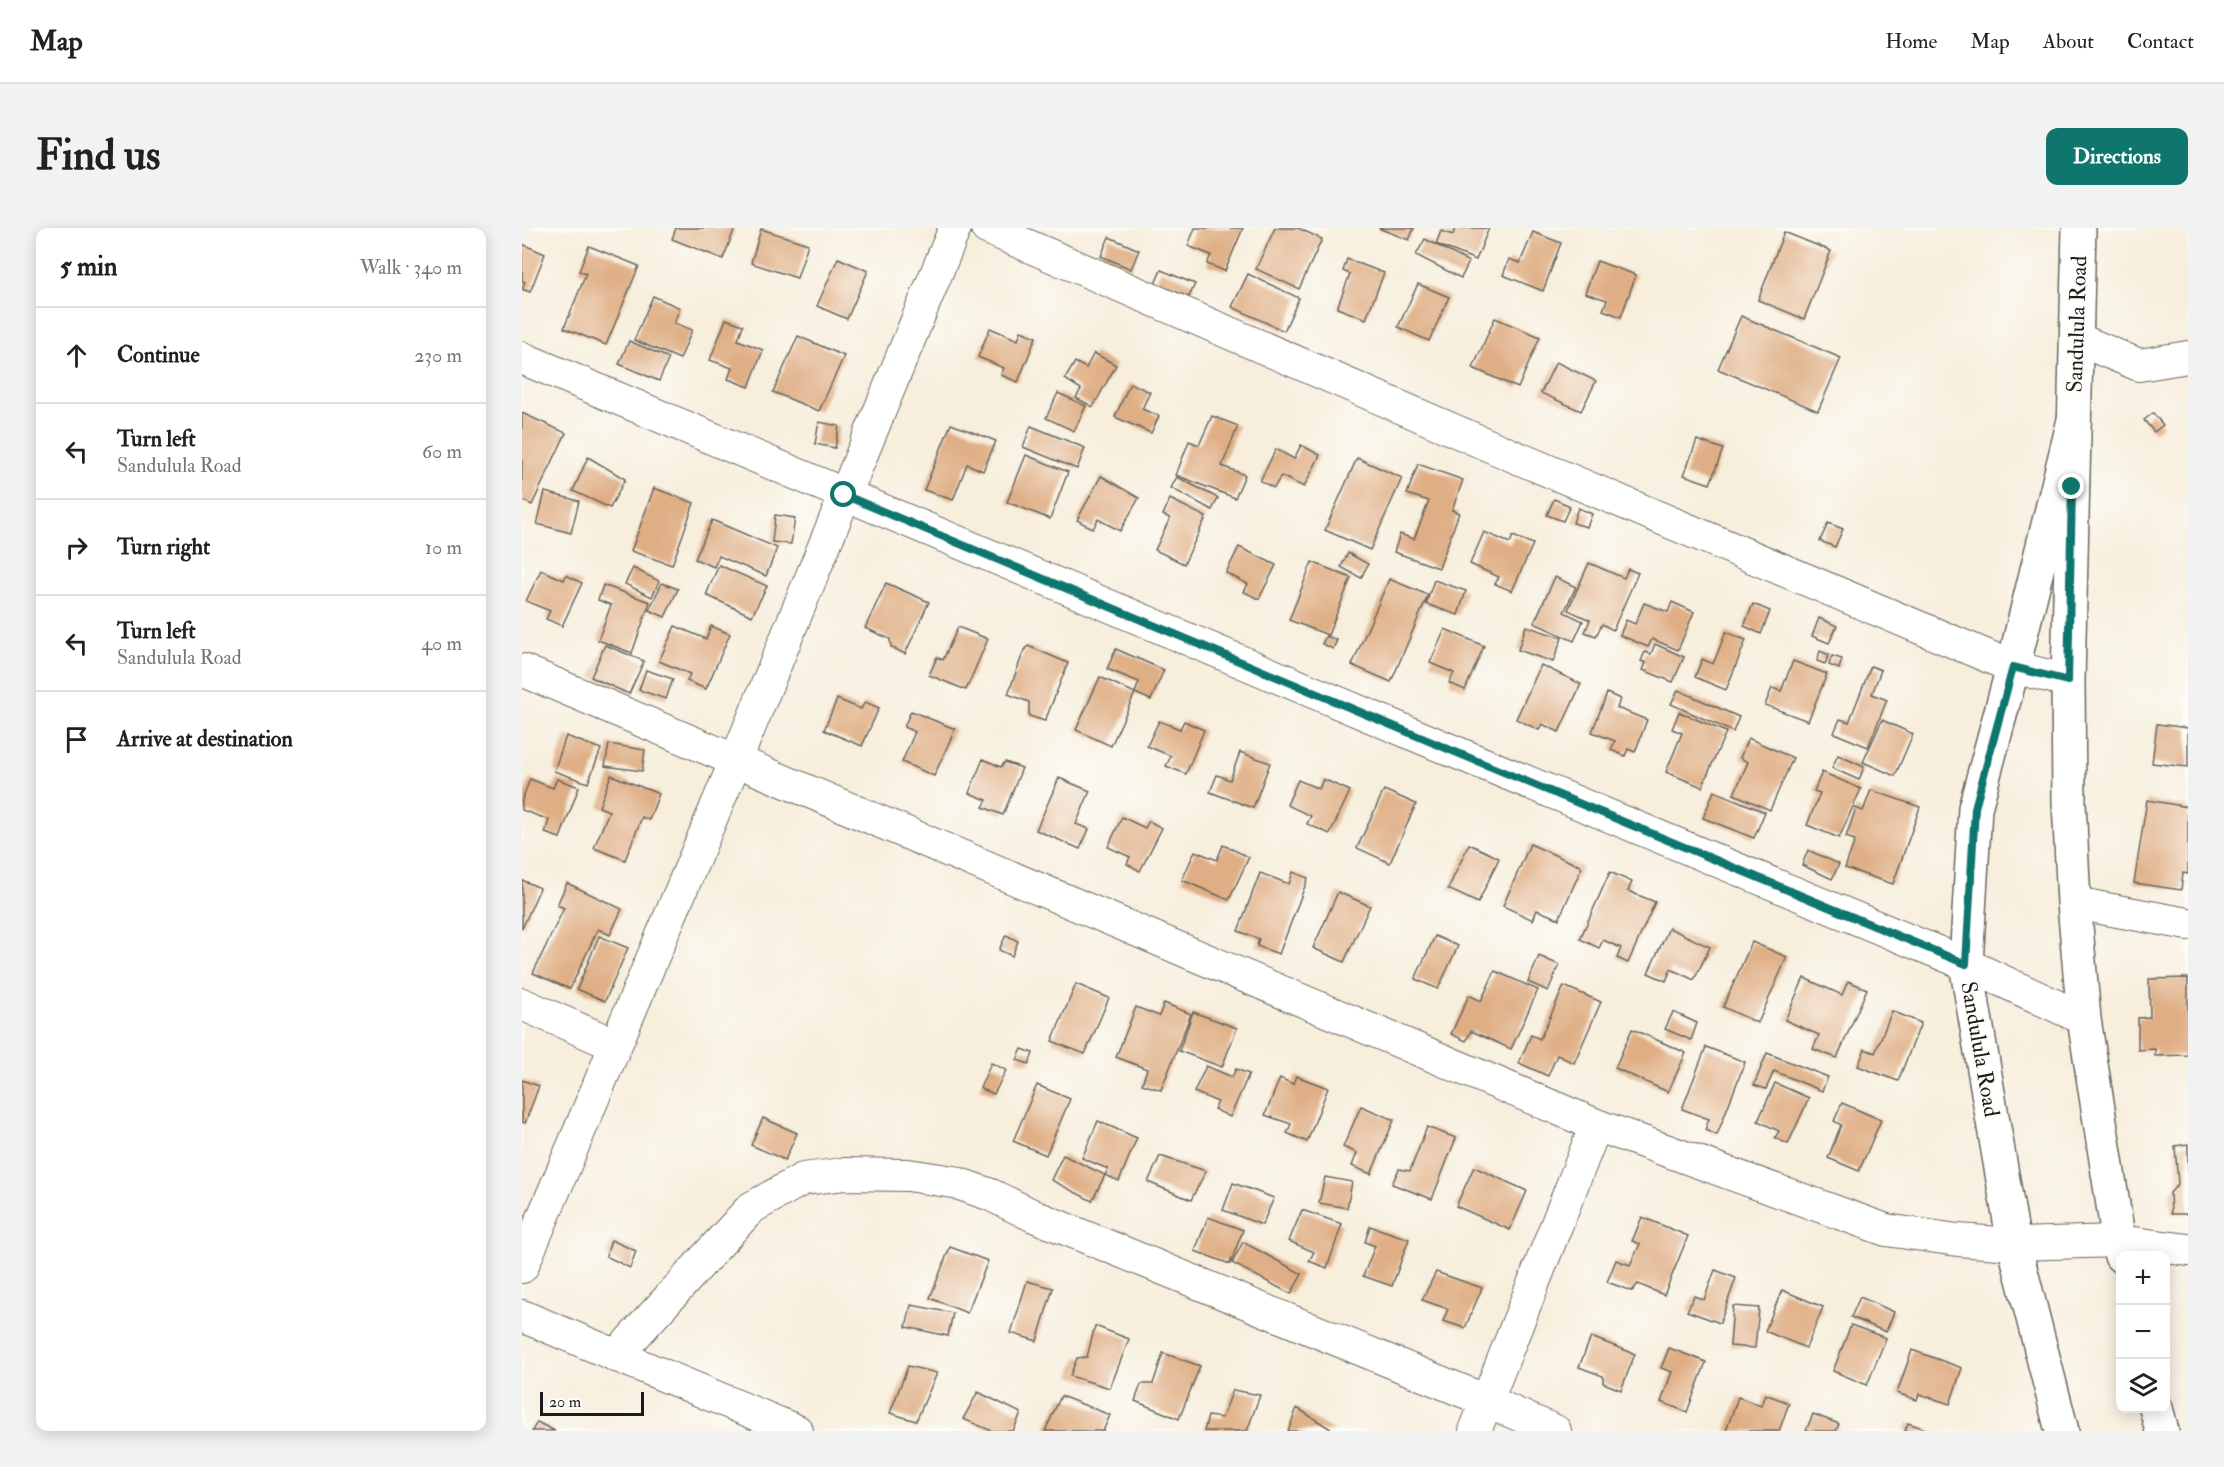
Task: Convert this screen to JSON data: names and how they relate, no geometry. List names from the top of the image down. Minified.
{"streets":{"street":["Sandulula Road"]},"scale_bar":"20 m","page":{"header":"Map","nav":["Home","Map","About","Contact"],"buttons":"Directions","title":"Find us","heading":["5 min","Walk · 340 m"],"list":[["Continue","230 m"],["Turn left","Sandulula Road","60 m"],["Turn right","10 m"],["Turn left","Sandulula Road","40 m"],"Arrive at destination"],"map_buttons":["+","−"],"scale":"20 m"}}
